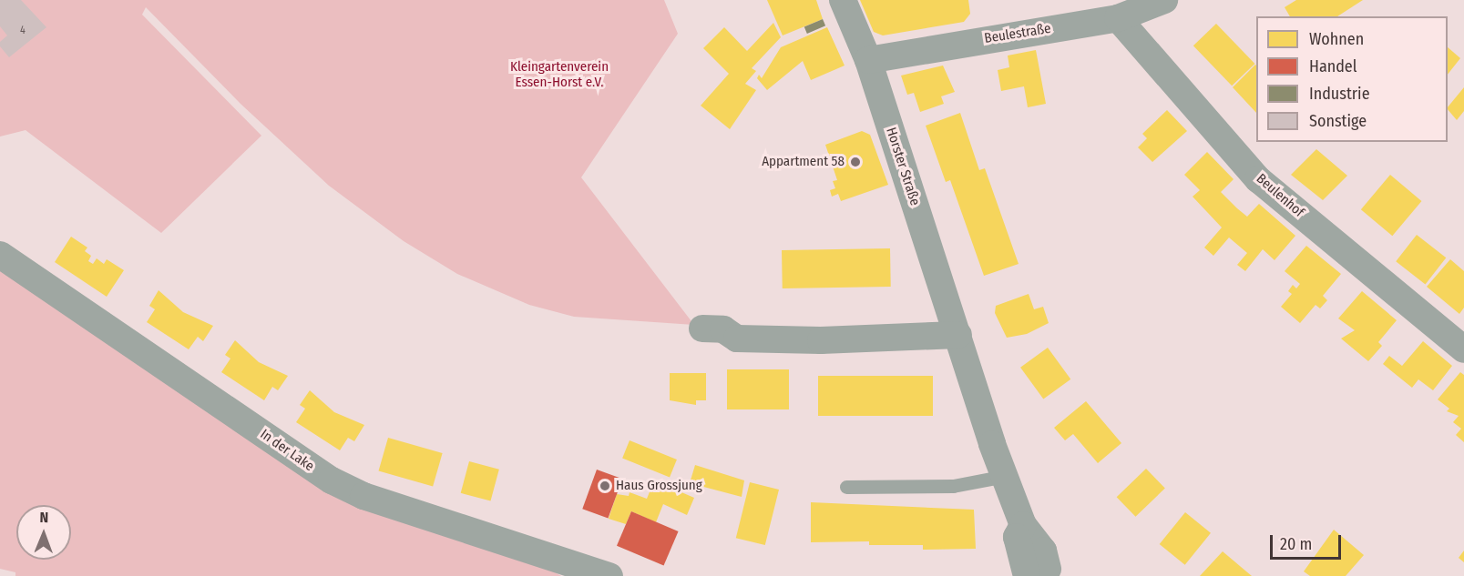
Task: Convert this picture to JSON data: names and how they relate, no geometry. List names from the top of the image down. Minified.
{"streets":{"street":["Beulestraße","Horster Straße","Beulenhof","In der Lake"]},"crossings":[["Beulestraße","Horster Straße"],["Beulestraße","Beulenhof"]],"parks":["Kleingartenverein Essen-Horst e.V."],"places":["Appartment 58","Haus Grossjung"],"house_numbers":["4"],"legend":["Wohnen","Handel","Industrie","Sonstige"],"scale_bar":"20 m","north":"top"}
